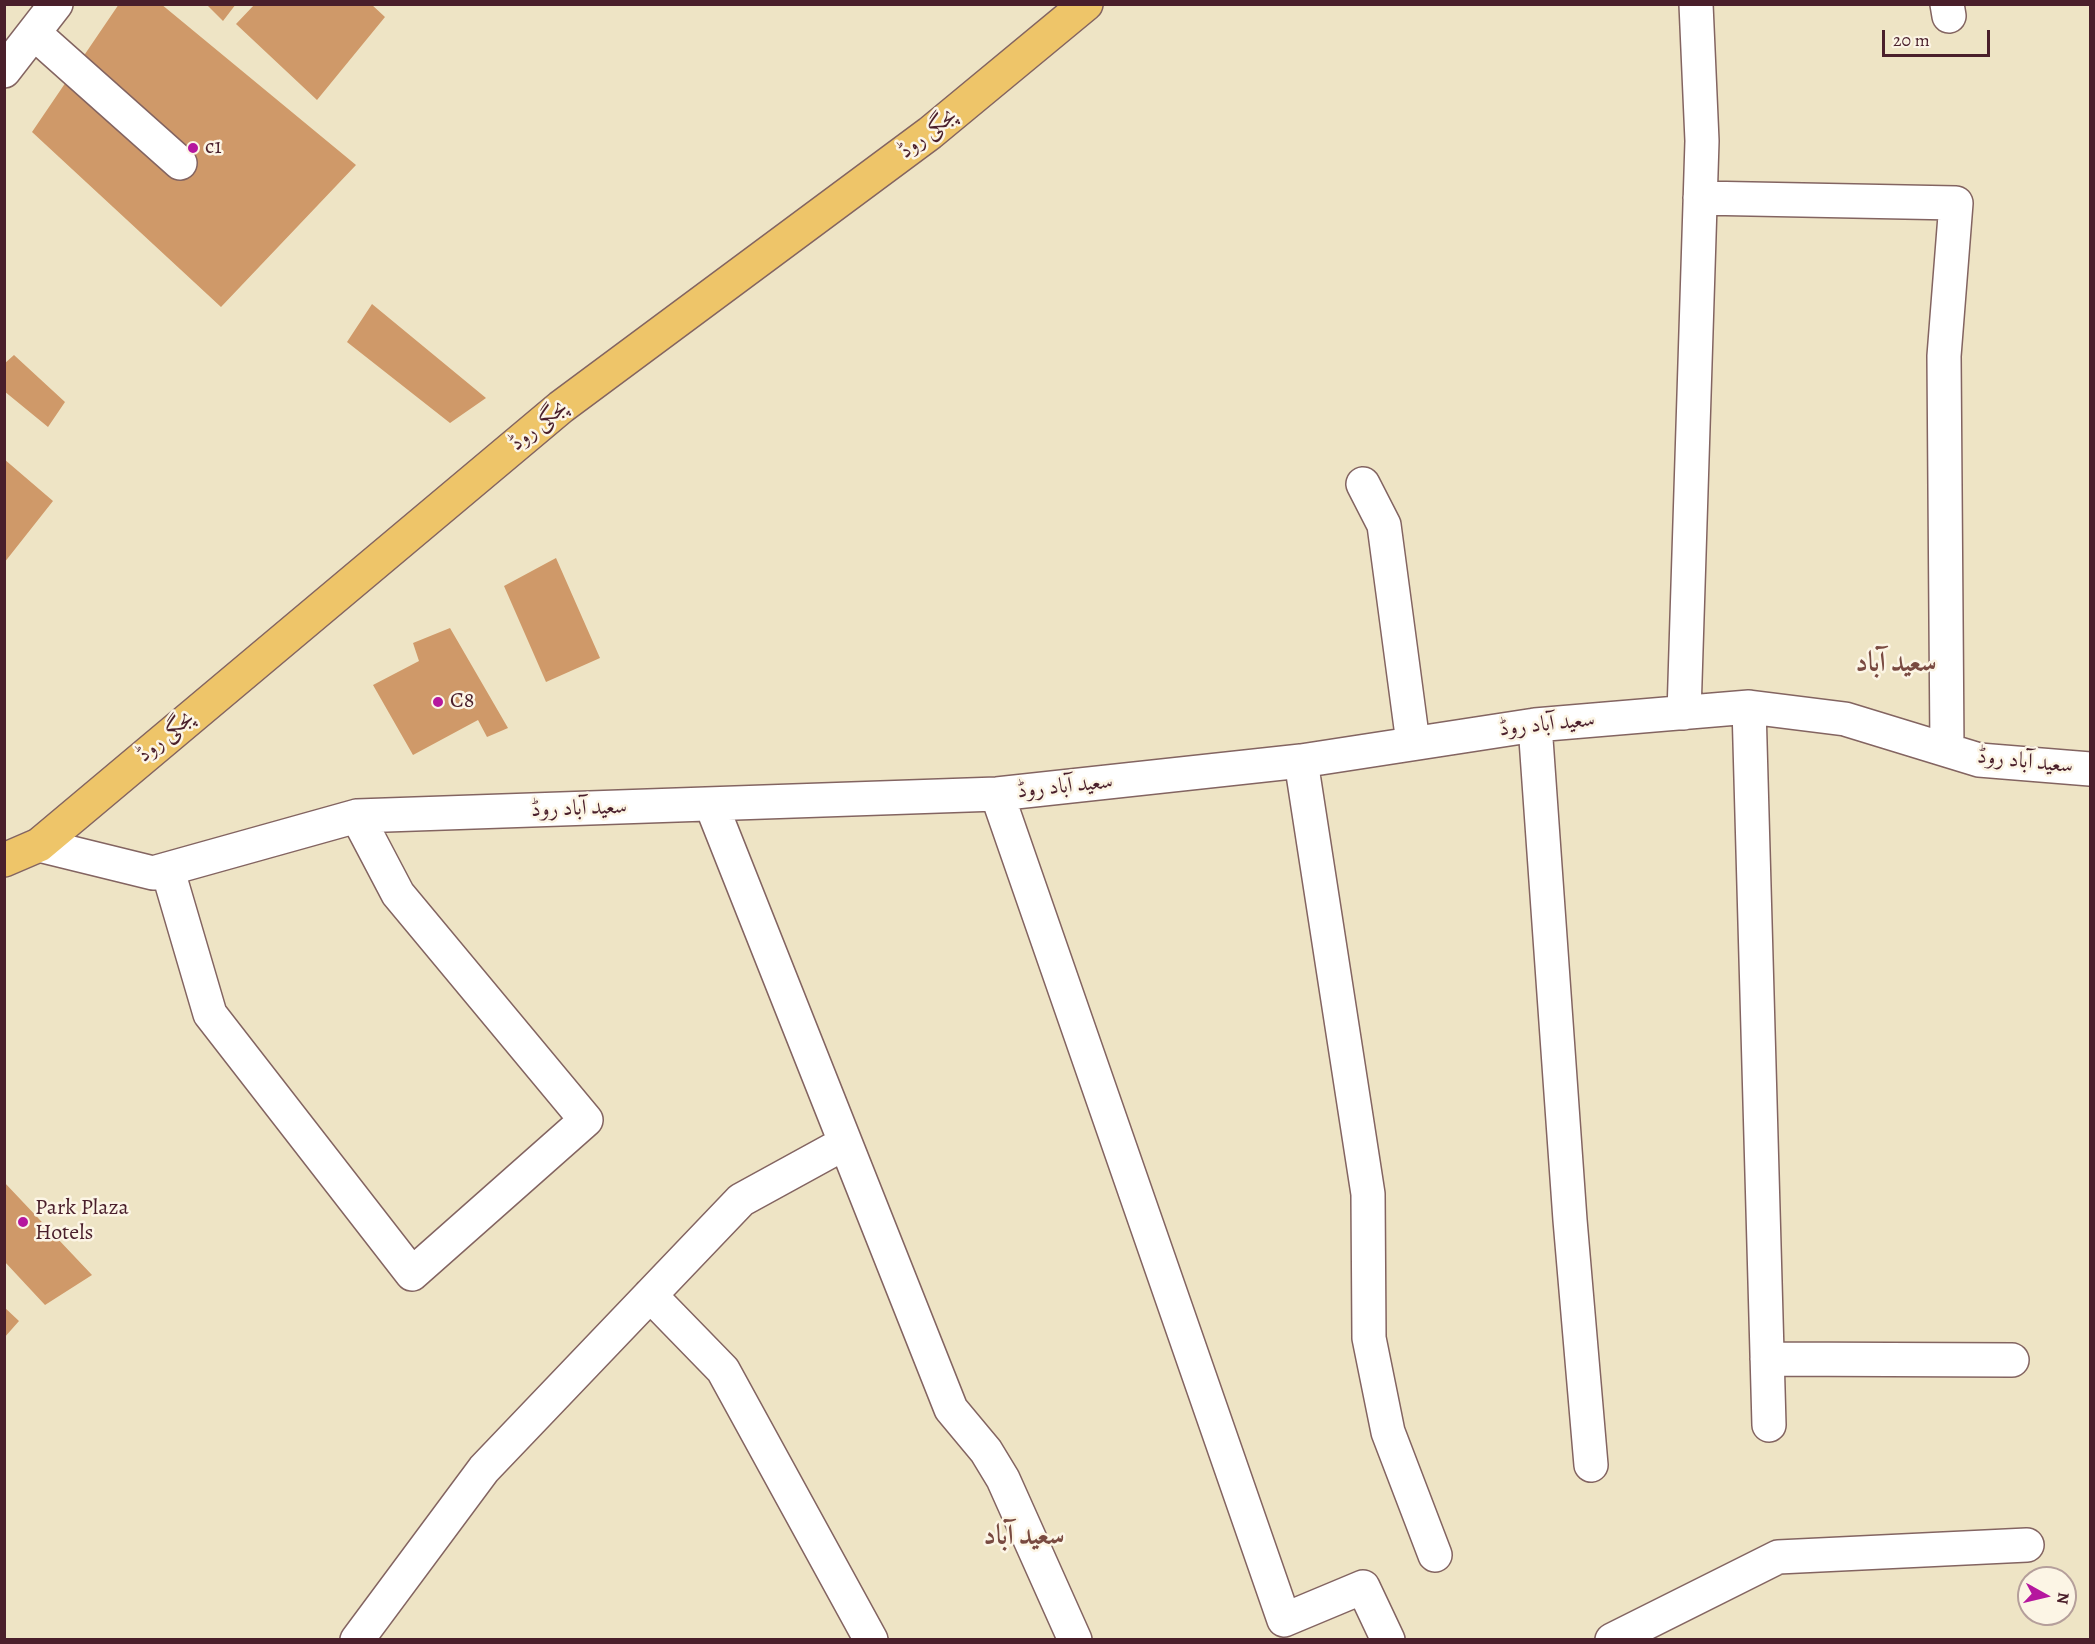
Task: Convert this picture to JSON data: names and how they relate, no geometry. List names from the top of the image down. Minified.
{"streets":{"main road":["پجگی روڈ"],"street":["سعید آباد روڈ"]},"crossings":[["پجگی روڈ","سعید آباد روڈ"]],"districts":["سعید آباد","سعید آباد"],"places":["c1","C8","Park Plaza Hotels"],"scale_bar":"20 m","north":"right"}
